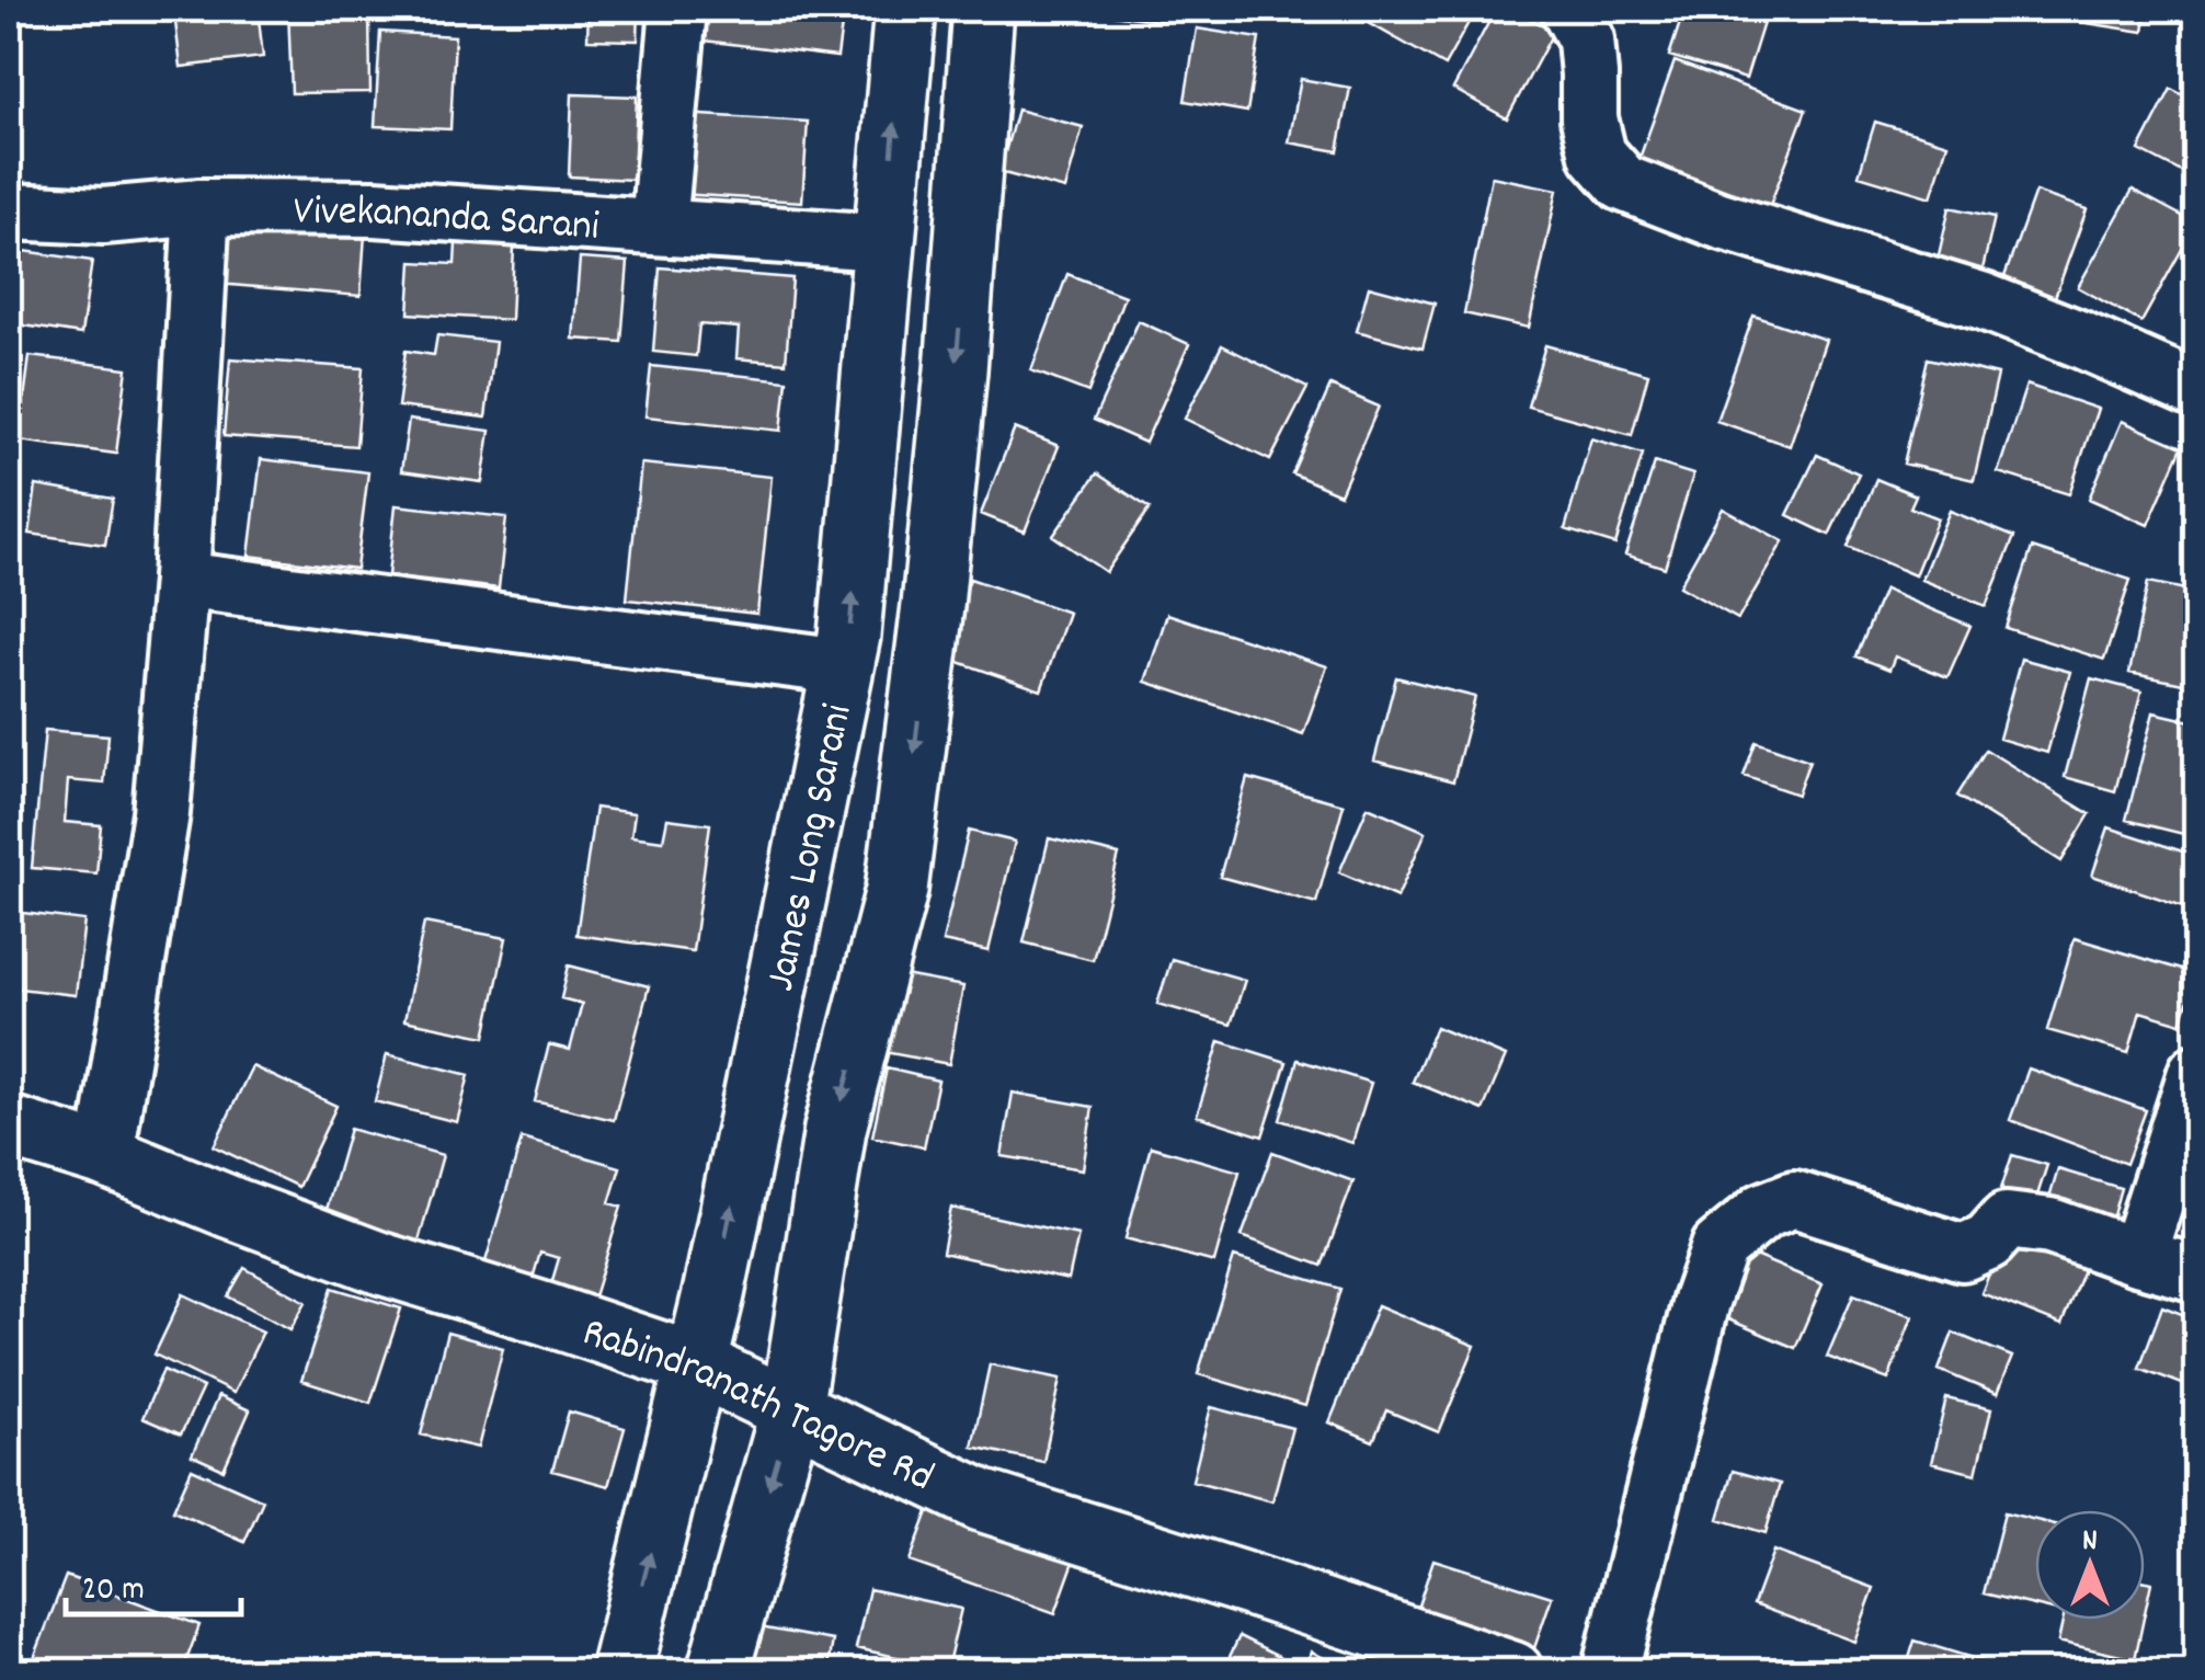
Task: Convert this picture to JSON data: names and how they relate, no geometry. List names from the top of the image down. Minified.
{"streets":{"main road":["James Long Sarani","Rabindranath Tagore Rd"],"street":["Vivekananda Sarani"]},"crossings":[["Vivekananda Sarani","James Long Sarani"],["James Long Sarani","Rabindranath Tagore Rd"]],"scale_bar":"20 m","north":"top"}
